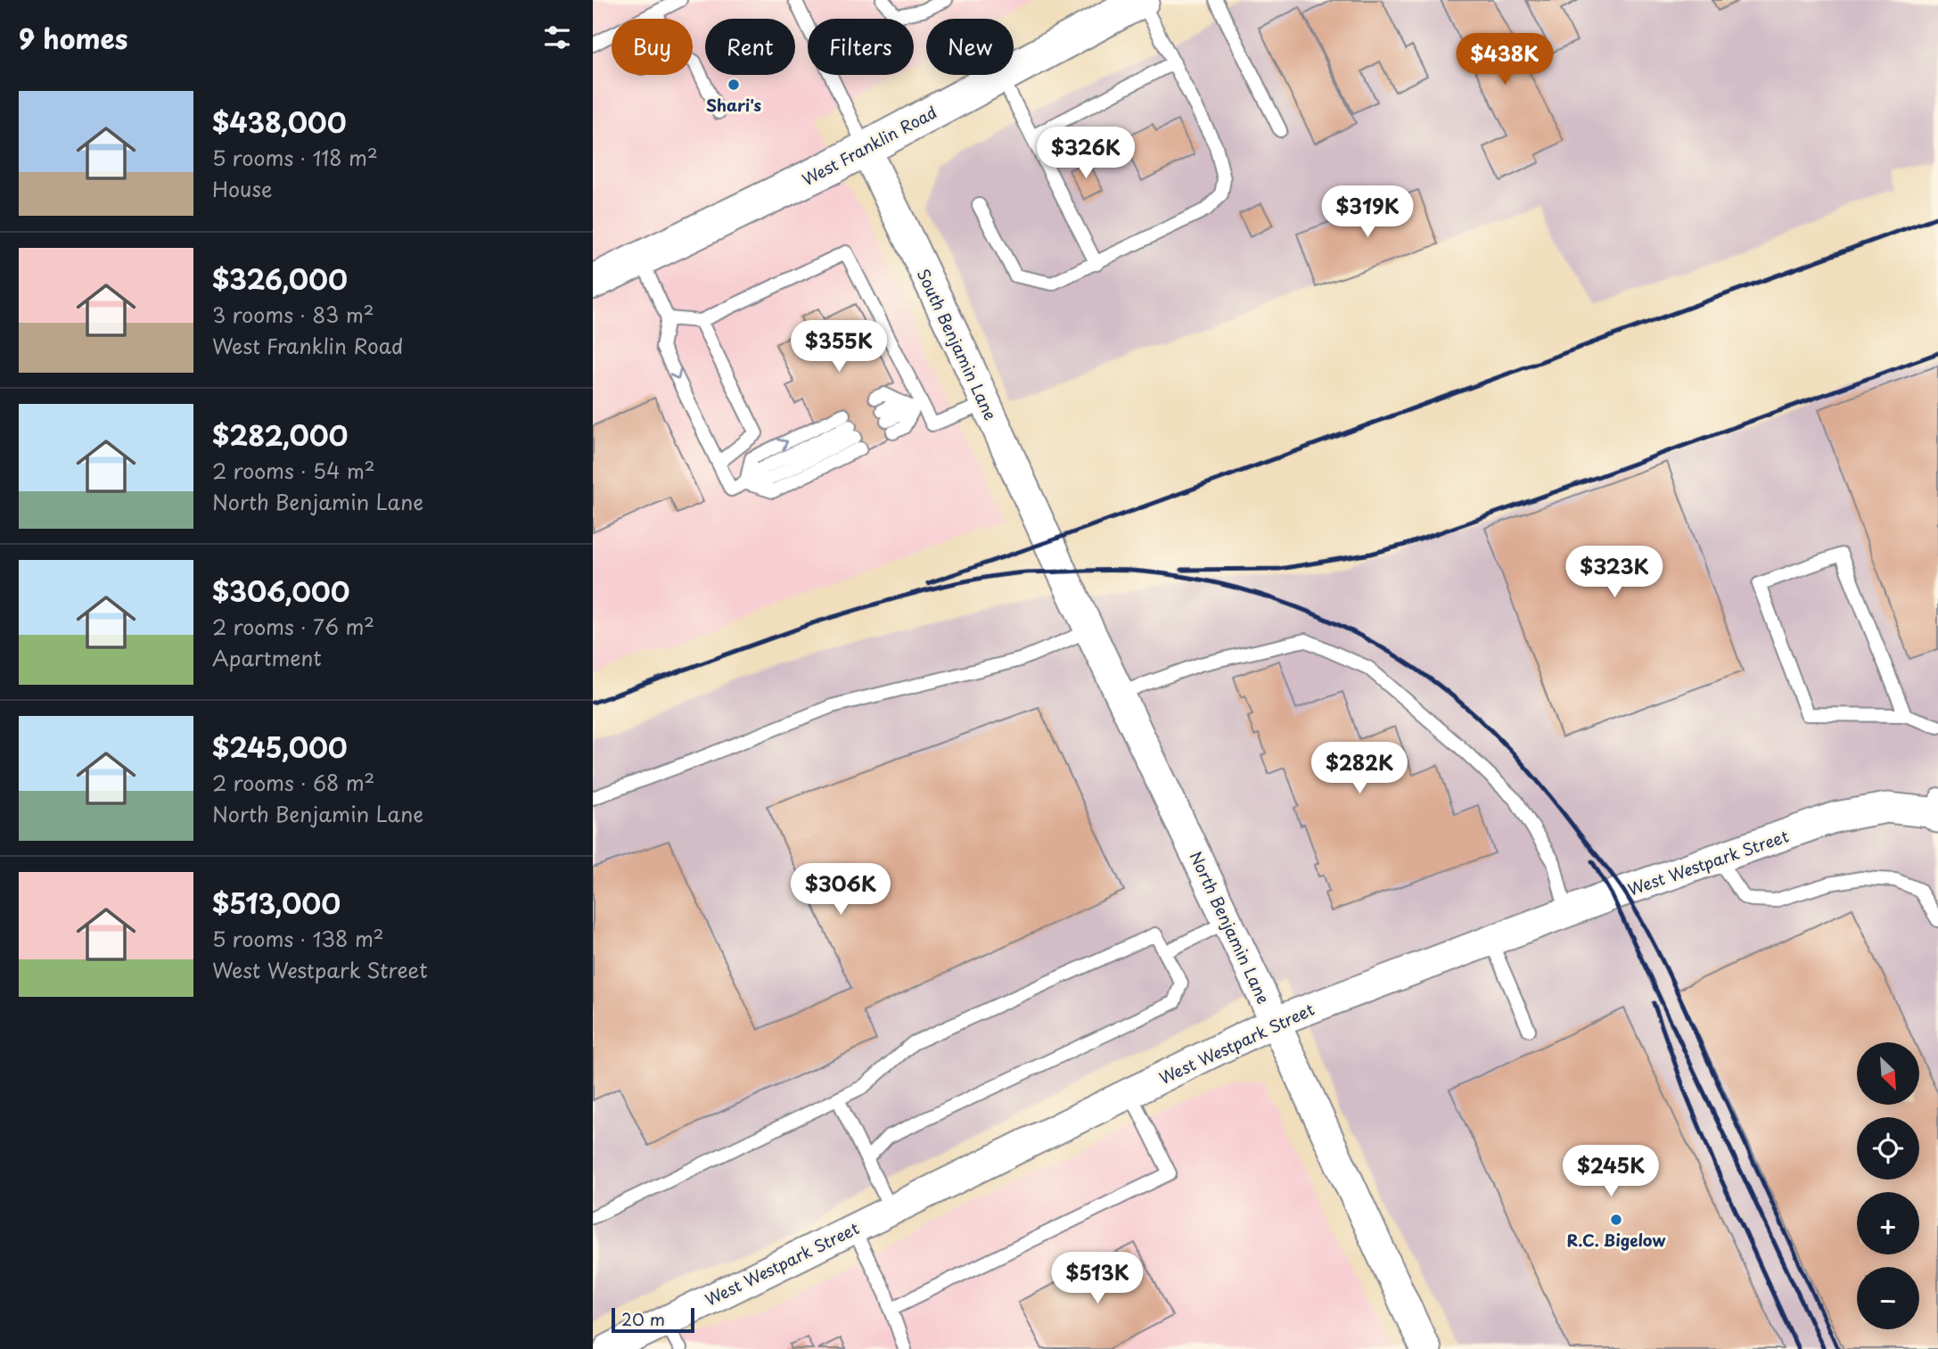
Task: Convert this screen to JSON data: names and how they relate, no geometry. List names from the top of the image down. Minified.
{"streets":{"main road":["West Franklin Road"],"street":["South Benjamin Lane","West Westpark Street","North Benjamin Lane"]},"crossings":[["West Franklin Road","South Benjamin Lane"],["South Benjamin Lane","North Benjamin Lane"],["West Westpark Street","North Benjamin Lane"]],"places":["Shari's","R.C. Bigelow"],"scale_bar":"20 m","north":"bottom right","page":{"heading":"9 homes","chip":["Buy","Rent","Filters","New"],"price":["$438K","$326K","$319K","$355K","$323K","$282K","$306K","$245K","$513K"],"list":[{"name":"$438,000","note":"5 rooms · 118 m² · House"},{"name":"$326,000","note":"3 rooms · 83 m² · West Franklin Road"},{"name":"$282,000","note":"2 rooms · 54 m² · North Benjamin Lane"},{"name":"$306,000","note":"2 rooms · 76 m² · Apartment"},{"name":"$245,000","note":"2 rooms · 68 m² · North Benjamin Lane"},{"name":"$513,000","note":"5 rooms · 138 m² · West Westpark Street"}],"map_buttons":["+","−"],"scale":"20 m"}}
